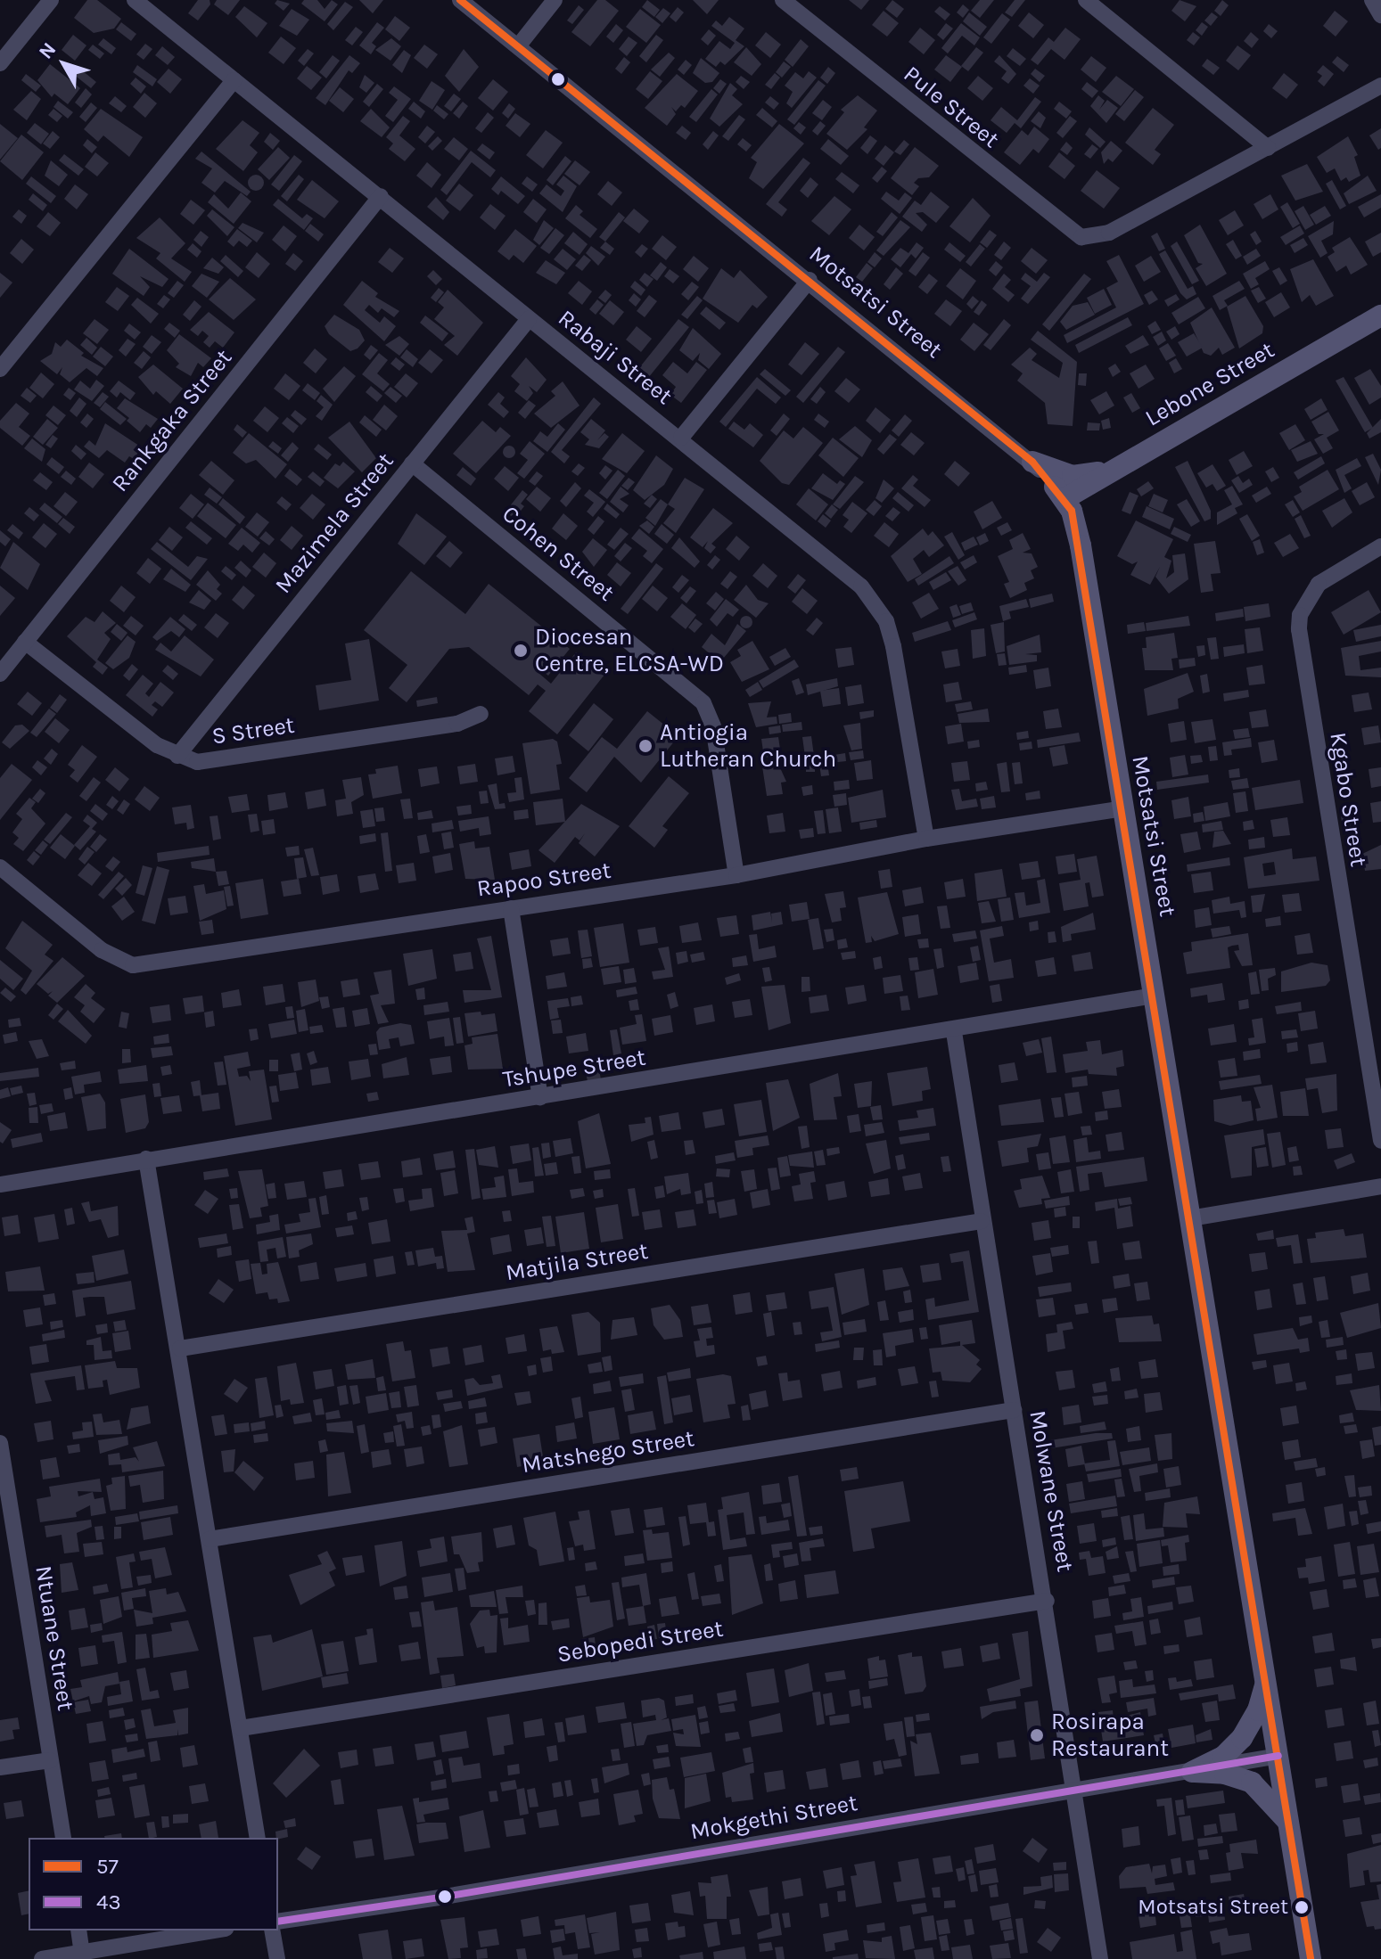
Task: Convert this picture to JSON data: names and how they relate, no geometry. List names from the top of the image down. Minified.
{"streets":{"street":["Pule Street","Motsatsi Street","Rabaji Street","Lebone Street","Rankgaka Street","Mazimela Street","Cohen Street","S Street","Kgabo Street","Rapoo Street","Tshupe Street","Matjila Street","Matshego Street","Molwane Street","Ntuane Street","Sebopedi Street","Mokgethi Street"]},"crossings":[["Motsatsi Street","Lebone Street"],["Motsatsi Street","Rapoo Street"],["Motsatsi Street","Tshupe Street"],["Motsatsi Street","Mokgethi Street"],["Rabaji Street","Rankgaka Street"],["Rabaji Street","Mazimela Street"],["Rabaji Street","Rapoo Street"],["Rankgaka Street","S Street"],["Mazimela Street","Cohen Street"],["Mazimela Street","S Street"],["Cohen Street","Rapoo Street"],["Tshupe Street","Molwane Street"],["Matjila Street","Molwane Street"],["Matshego Street","Molwane Street"],["Molwane Street","Sebopedi Street"],["Molwane Street","Mokgethi Street"]],"places":["Diocesan Centre, ELCSA-WD","Antiogia Lutheran Church","Rosirapa Restaurant","Motsatsi Street"],"lines":["transit line 57","transit line 43"],"legend":["57","43"],"north":"top left"}
